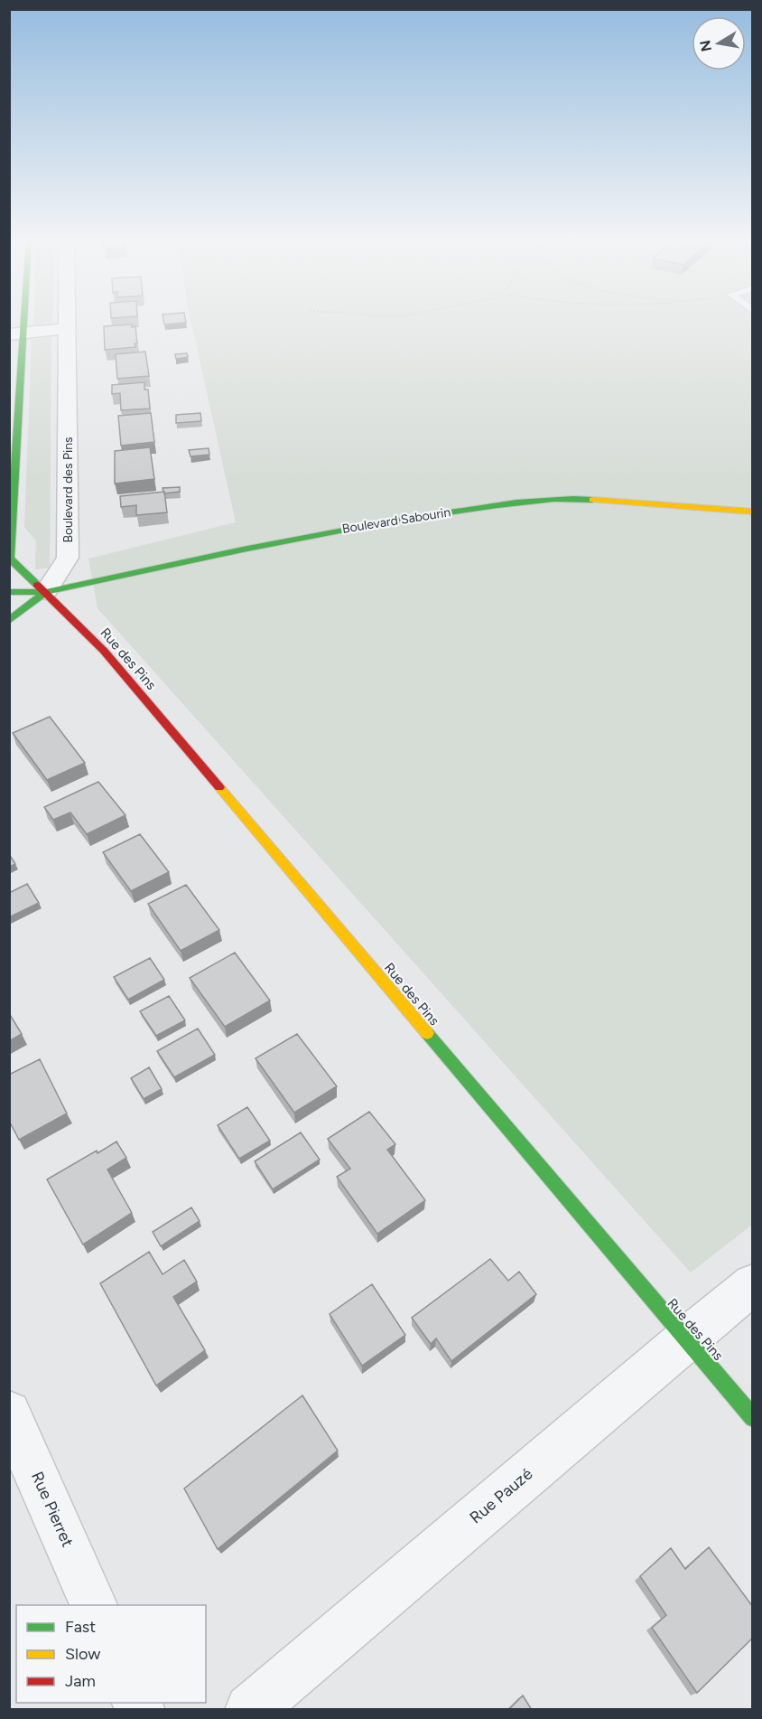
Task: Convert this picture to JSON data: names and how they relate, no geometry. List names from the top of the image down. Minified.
{"streets":{"street":["Boulevard des Pins","Boulevard Sabourin","Rue des Pins","Rue Pauzé","Rue Pierret"]},"crossings":[["Boulevard des Pins","Boulevard Sabourin"],["Boulevard des Pins","Rue des Pins"],["Boulevard Sabourin","Rue des Pins"],["Rue des Pins","Rue Pauzé"]],"legend":["Fast","Slow","Jam"],"north":"left"}
